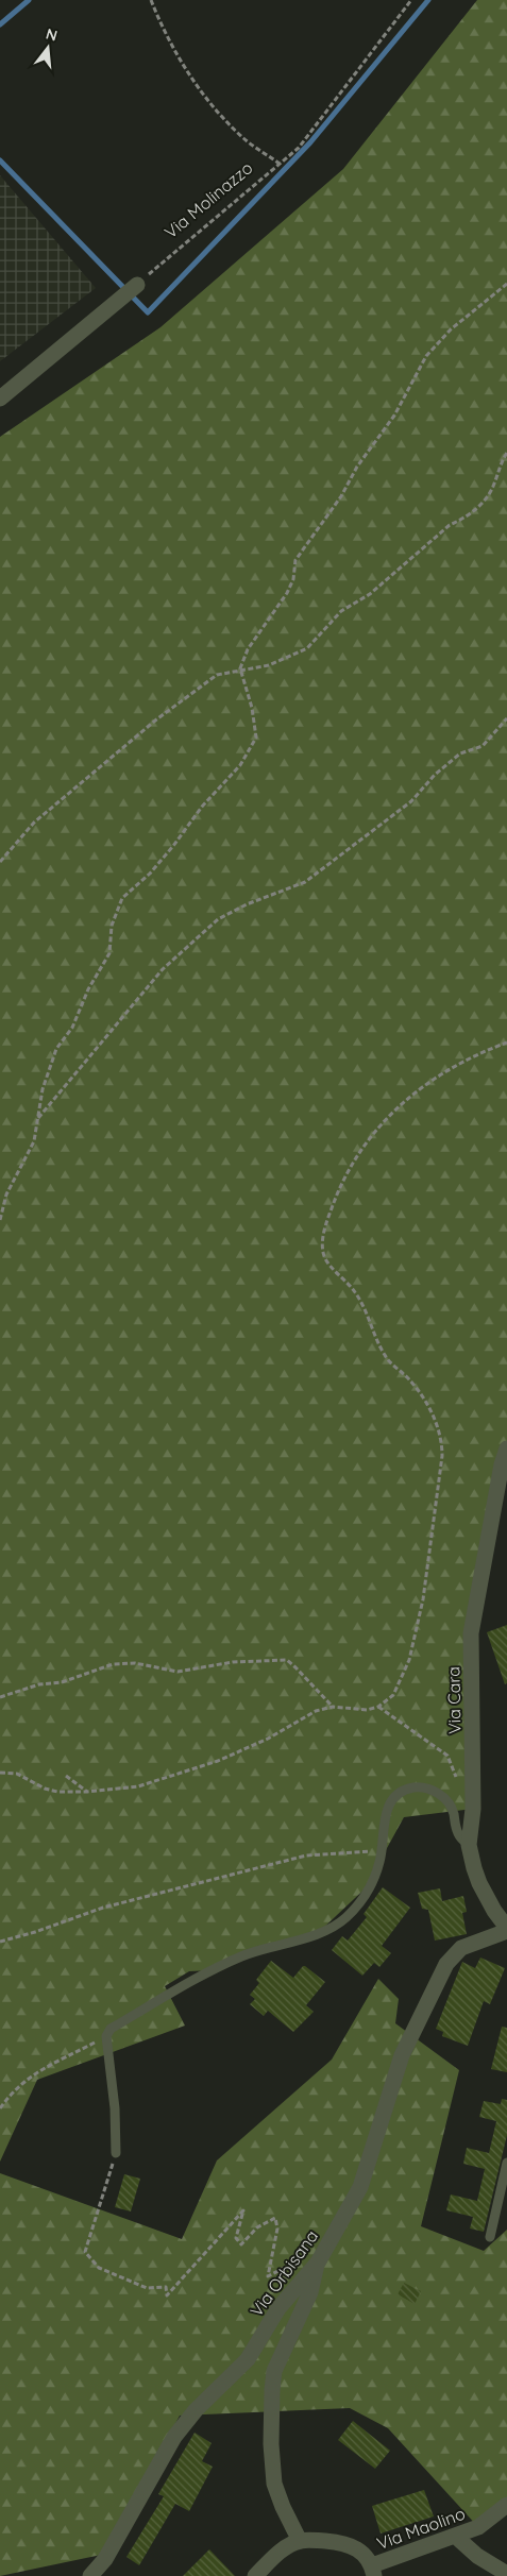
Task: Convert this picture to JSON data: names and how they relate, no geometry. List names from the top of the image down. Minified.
{"streets":{"street":["Via Cara","Via Orbisana","Via Maolino"],"path":["Via Molinazzo"]},"crossings":[["Via Cara","Via Orbisana"]],"north":"top"}
